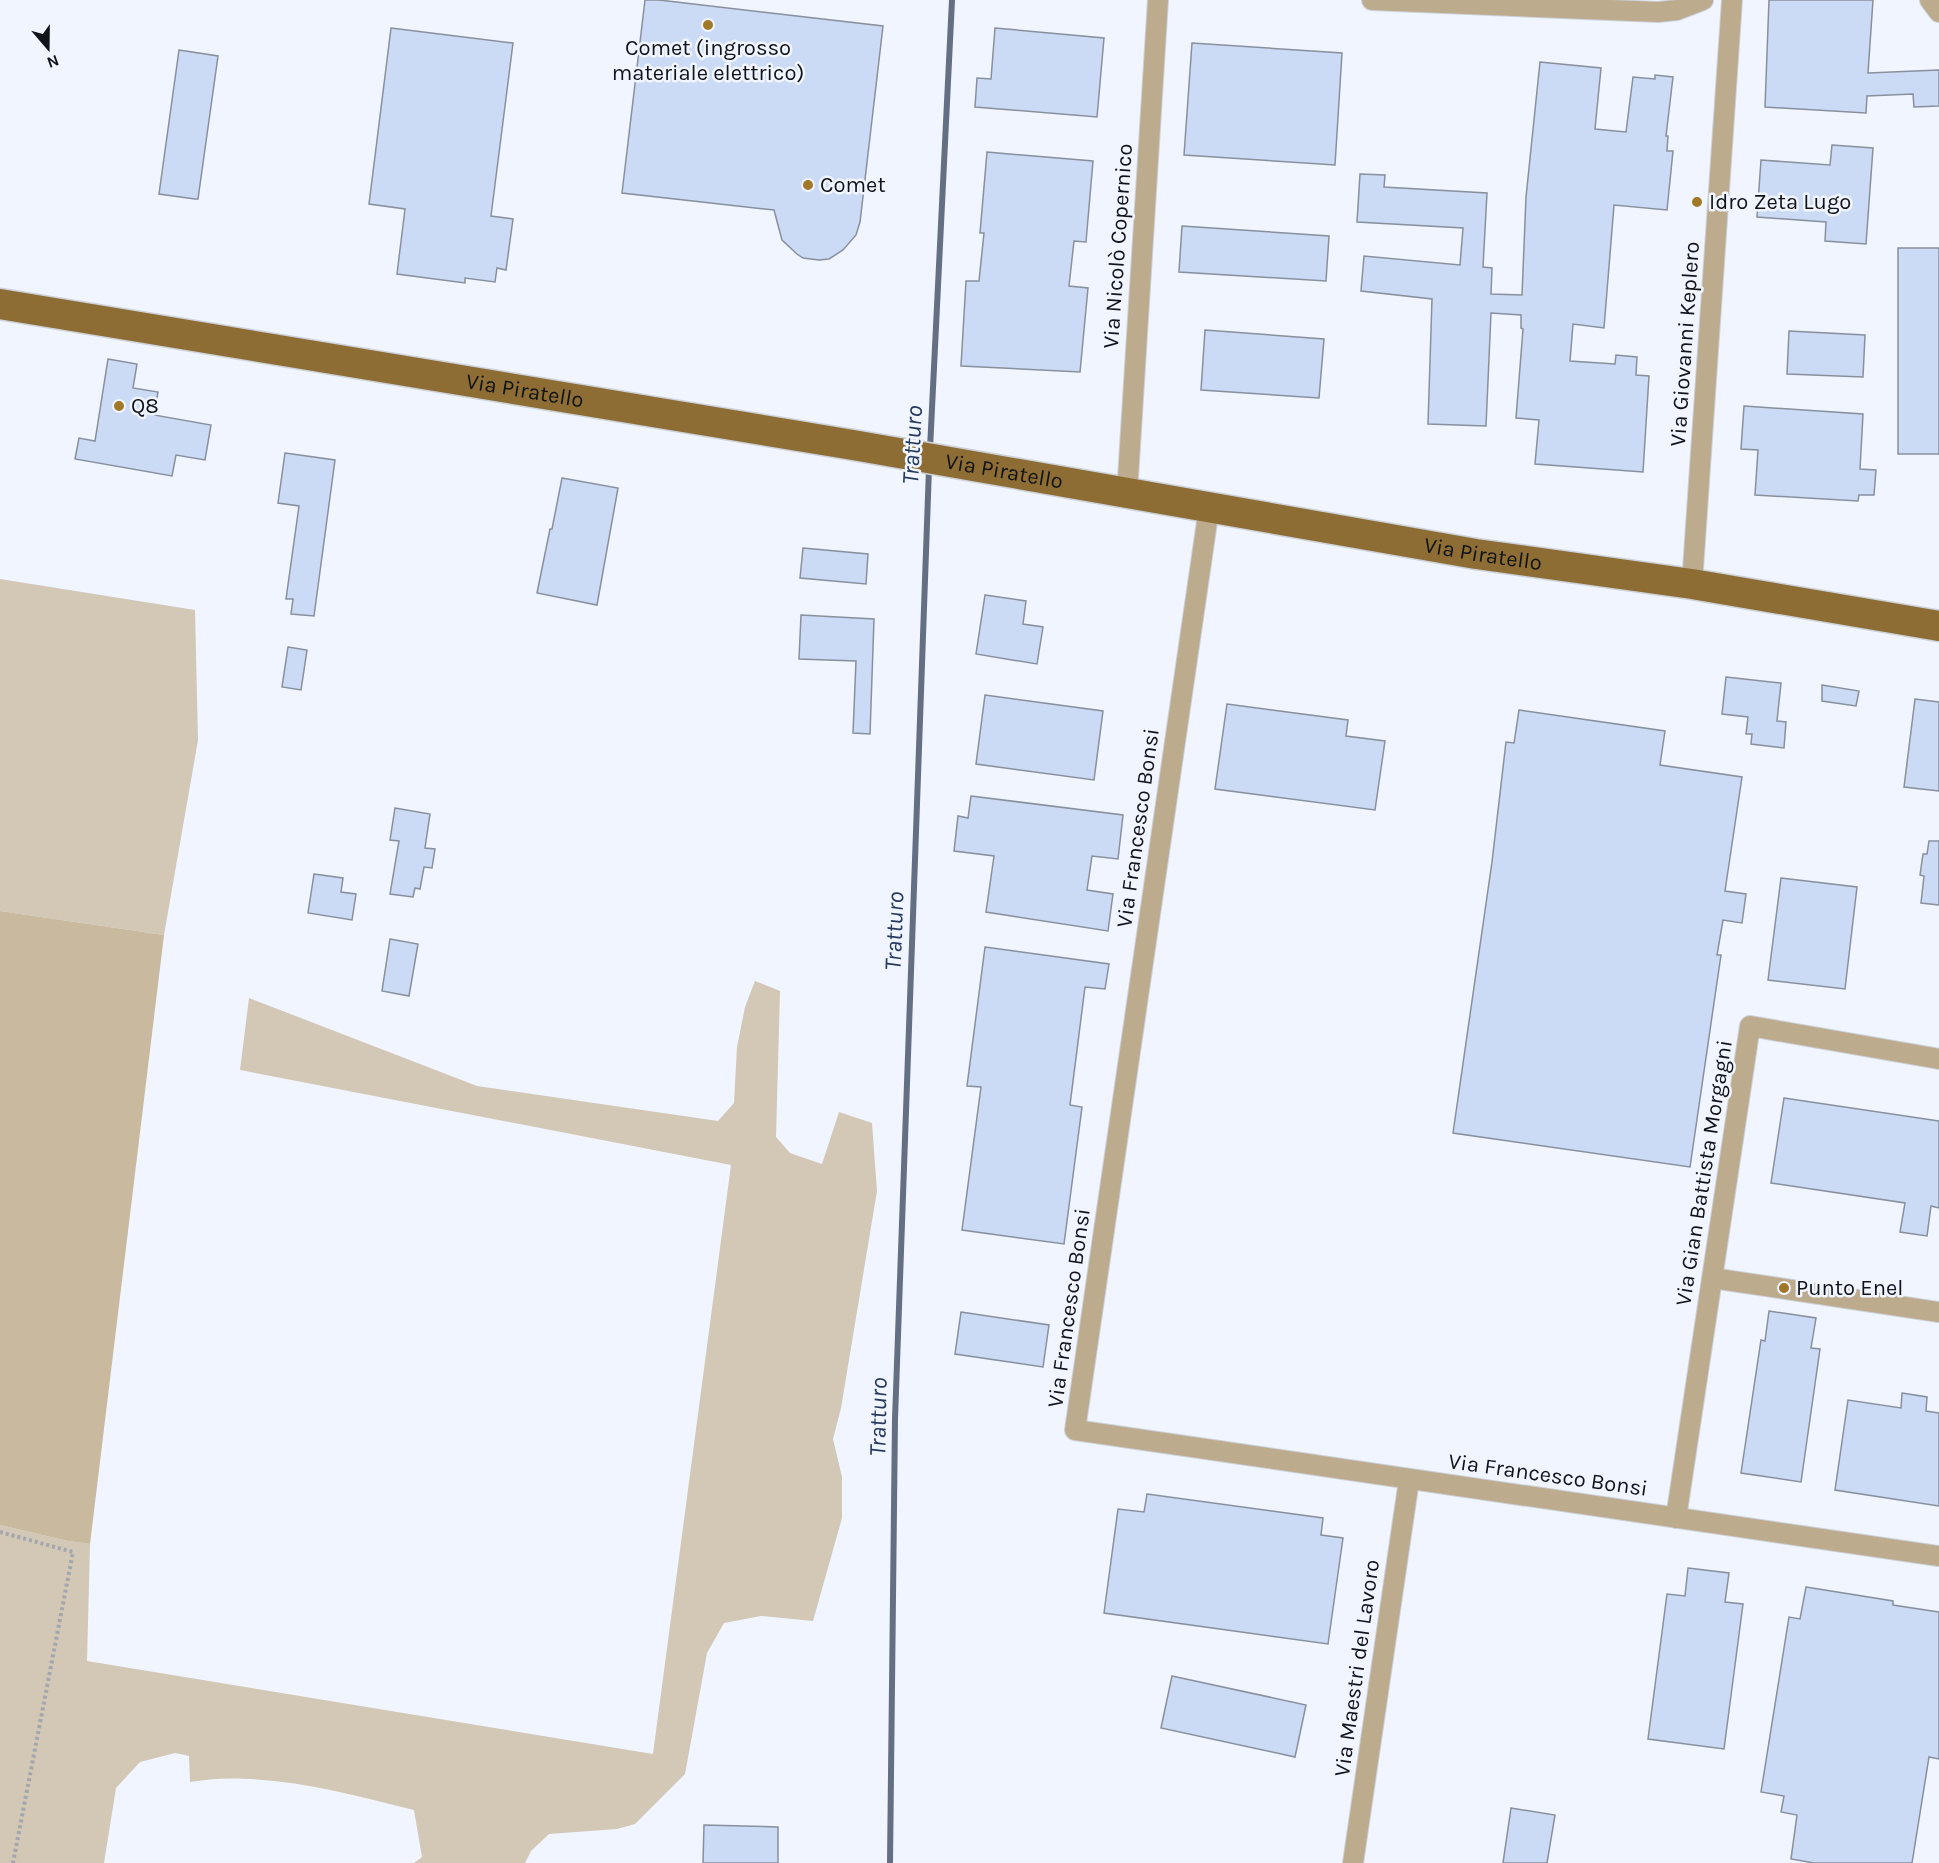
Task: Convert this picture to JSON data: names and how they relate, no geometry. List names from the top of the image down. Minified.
{"streets":{"main road":["Via Piratello"],"street":["Via Nicolò Copernico","Via Giovanni Keplero","Via Francesco Bonsi","Via Gian Battista Morgagni","Via Maestri del Lavoro"]},"crossings":[["Via Nicolò Copernico","Via Piratello"],["Via Giovanni Keplero","Via Piratello"],["Via Piratello","Via Francesco Bonsi"],["Via Francesco Bonsi","Via Gian Battista Morgagni"],["Via Francesco Bonsi","Via Maestri del Lavoro"]],"water":["Tratturo"],"places":["Comet (ingrosso materiale elettrico)","Comet","Idro Zeta Lugo","Q8","Punto Enel"],"north":"bottom"}
